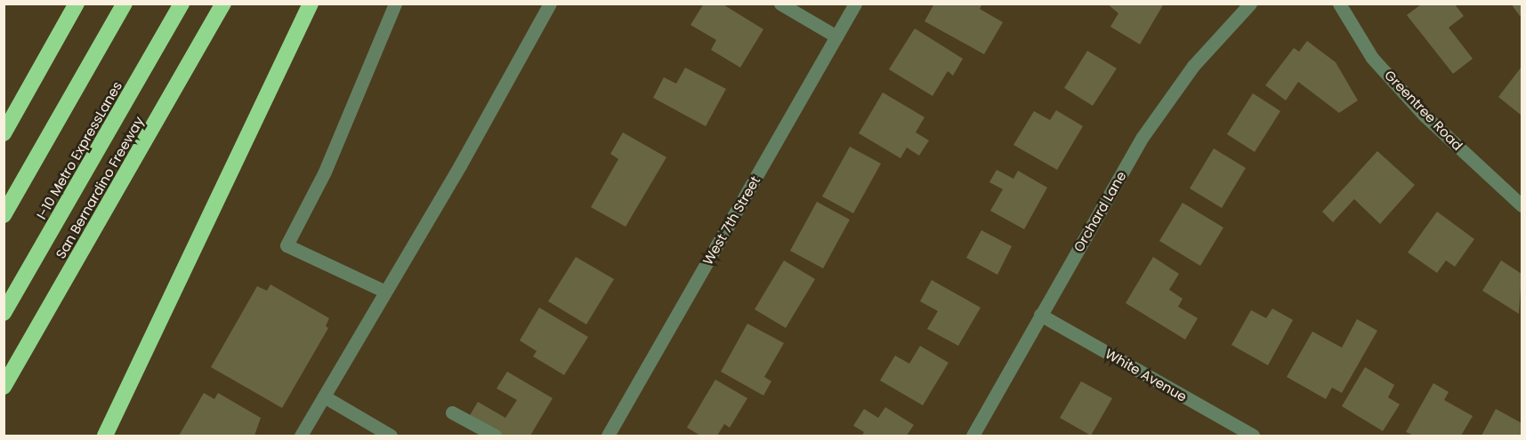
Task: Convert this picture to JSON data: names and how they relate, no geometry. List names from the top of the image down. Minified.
{"streets":{"highway":["I-10 Metro ExpressLanes","San Bernardino Freeway"],"street":["Greentree Road","Orchard Lane","West 7th Street","White Avenue"]},"crossings":[["Orchard Lane","White Avenue"]]}
